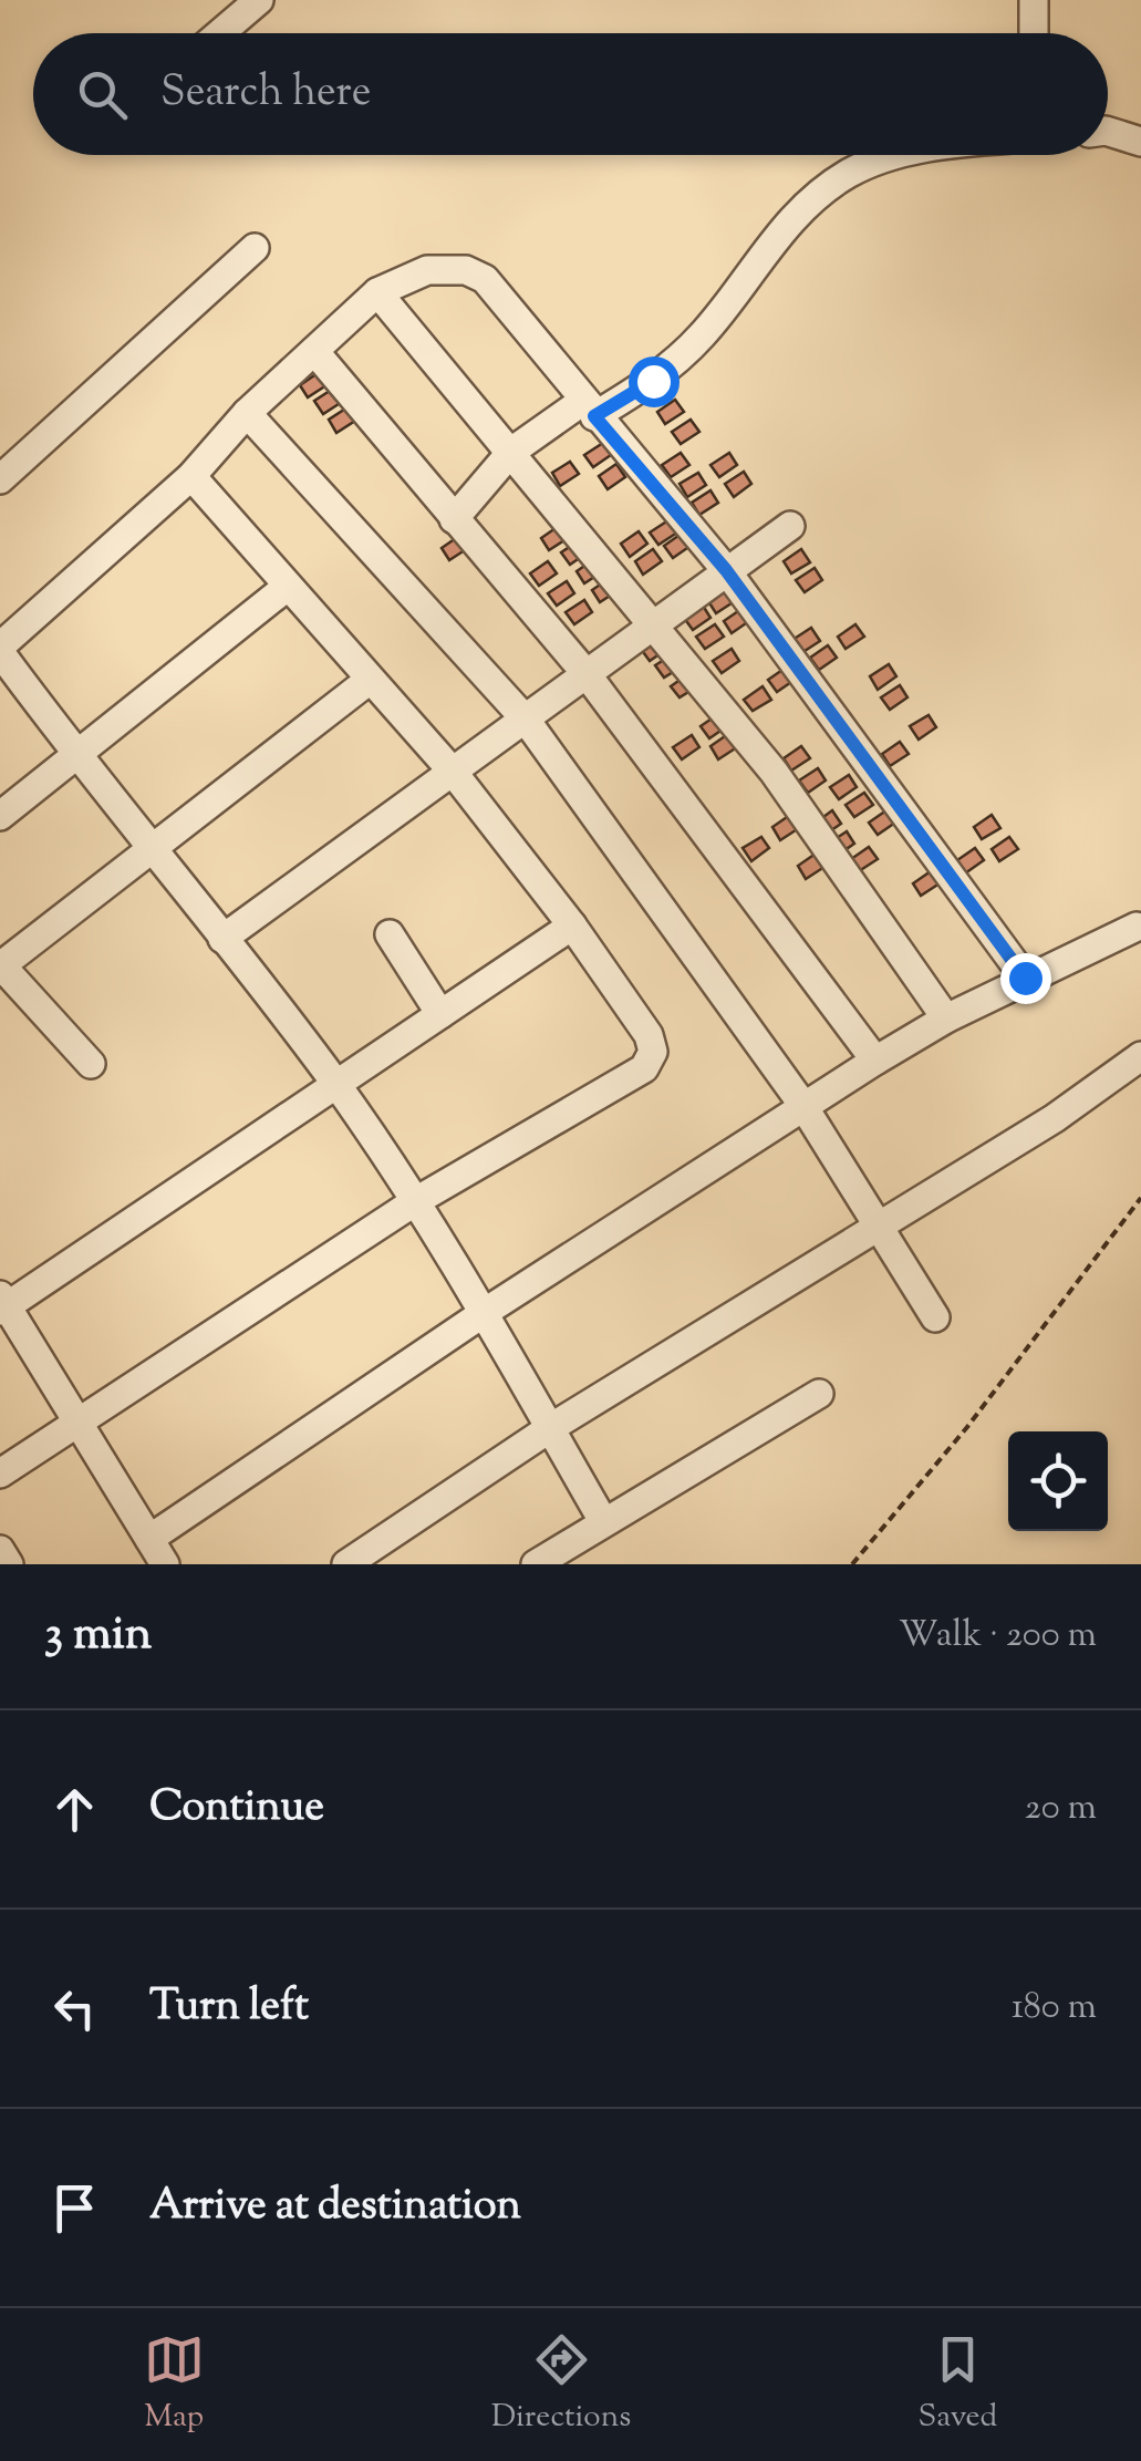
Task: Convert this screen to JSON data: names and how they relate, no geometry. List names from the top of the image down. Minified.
{"page":{"search":"Search here","heading":["3 min","Walk · 200 m"],"list":[["Continue","20 m"],["Turn left","180 m"],"Arrive at destination"],"nav":["Map","Directions","Saved"]}}
